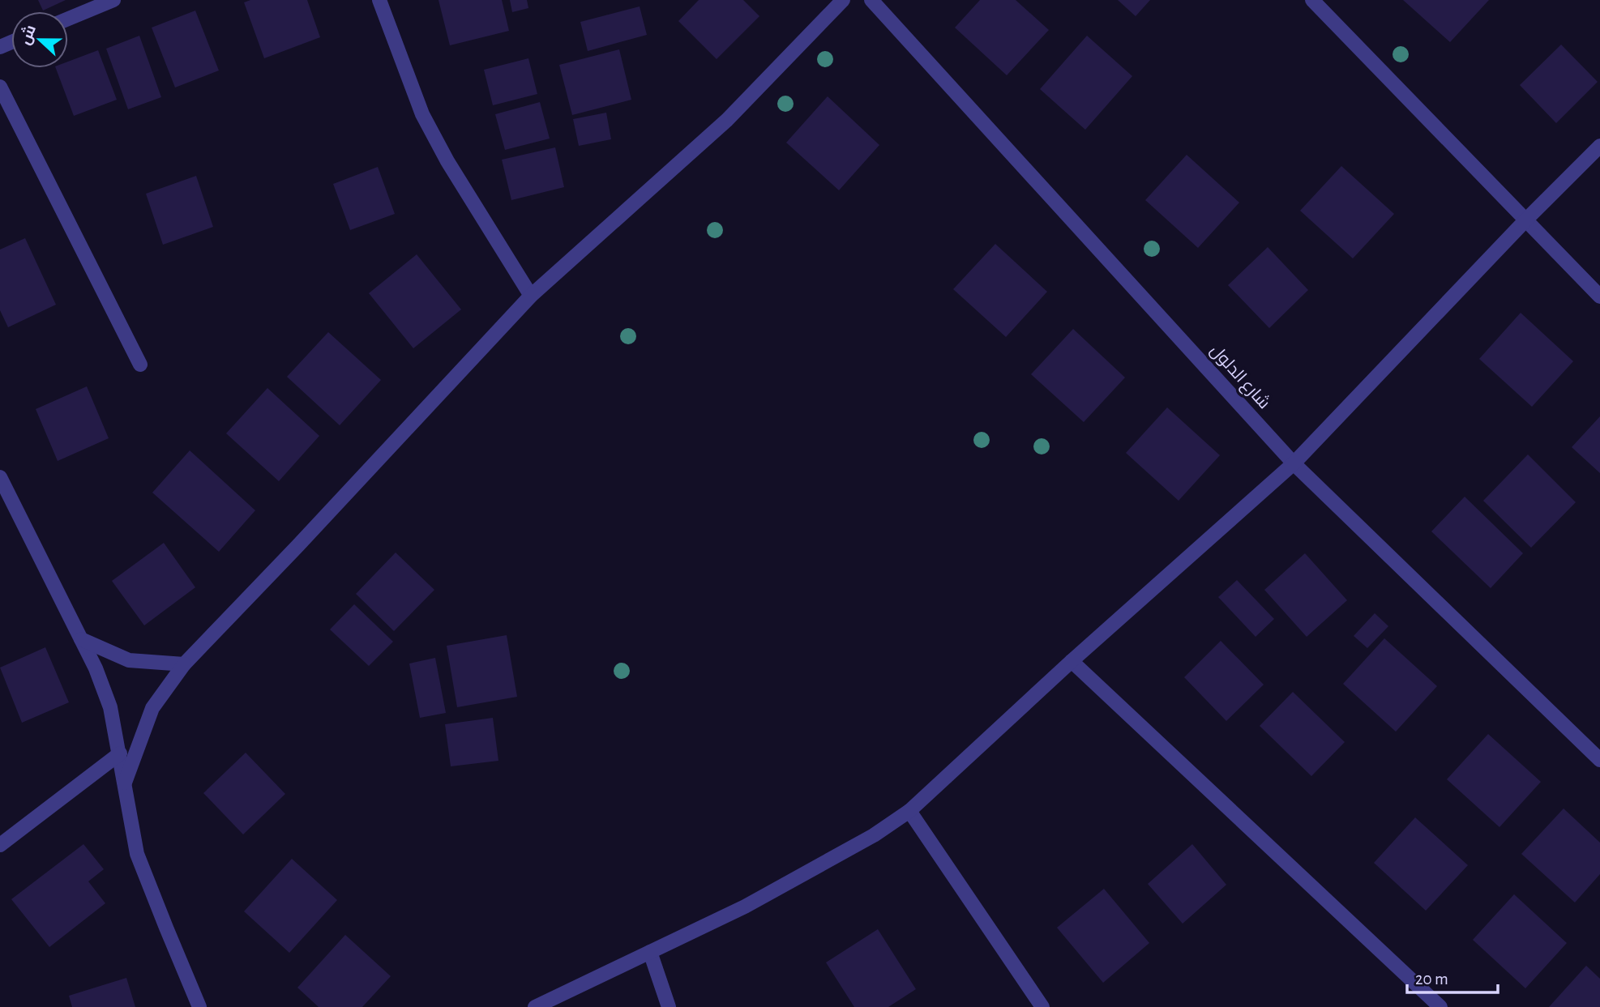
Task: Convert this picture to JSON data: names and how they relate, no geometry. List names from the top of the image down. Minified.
{"streets":{"street":["شارع الدلول"]},"scale_bar":"20 m","north":"left"}
